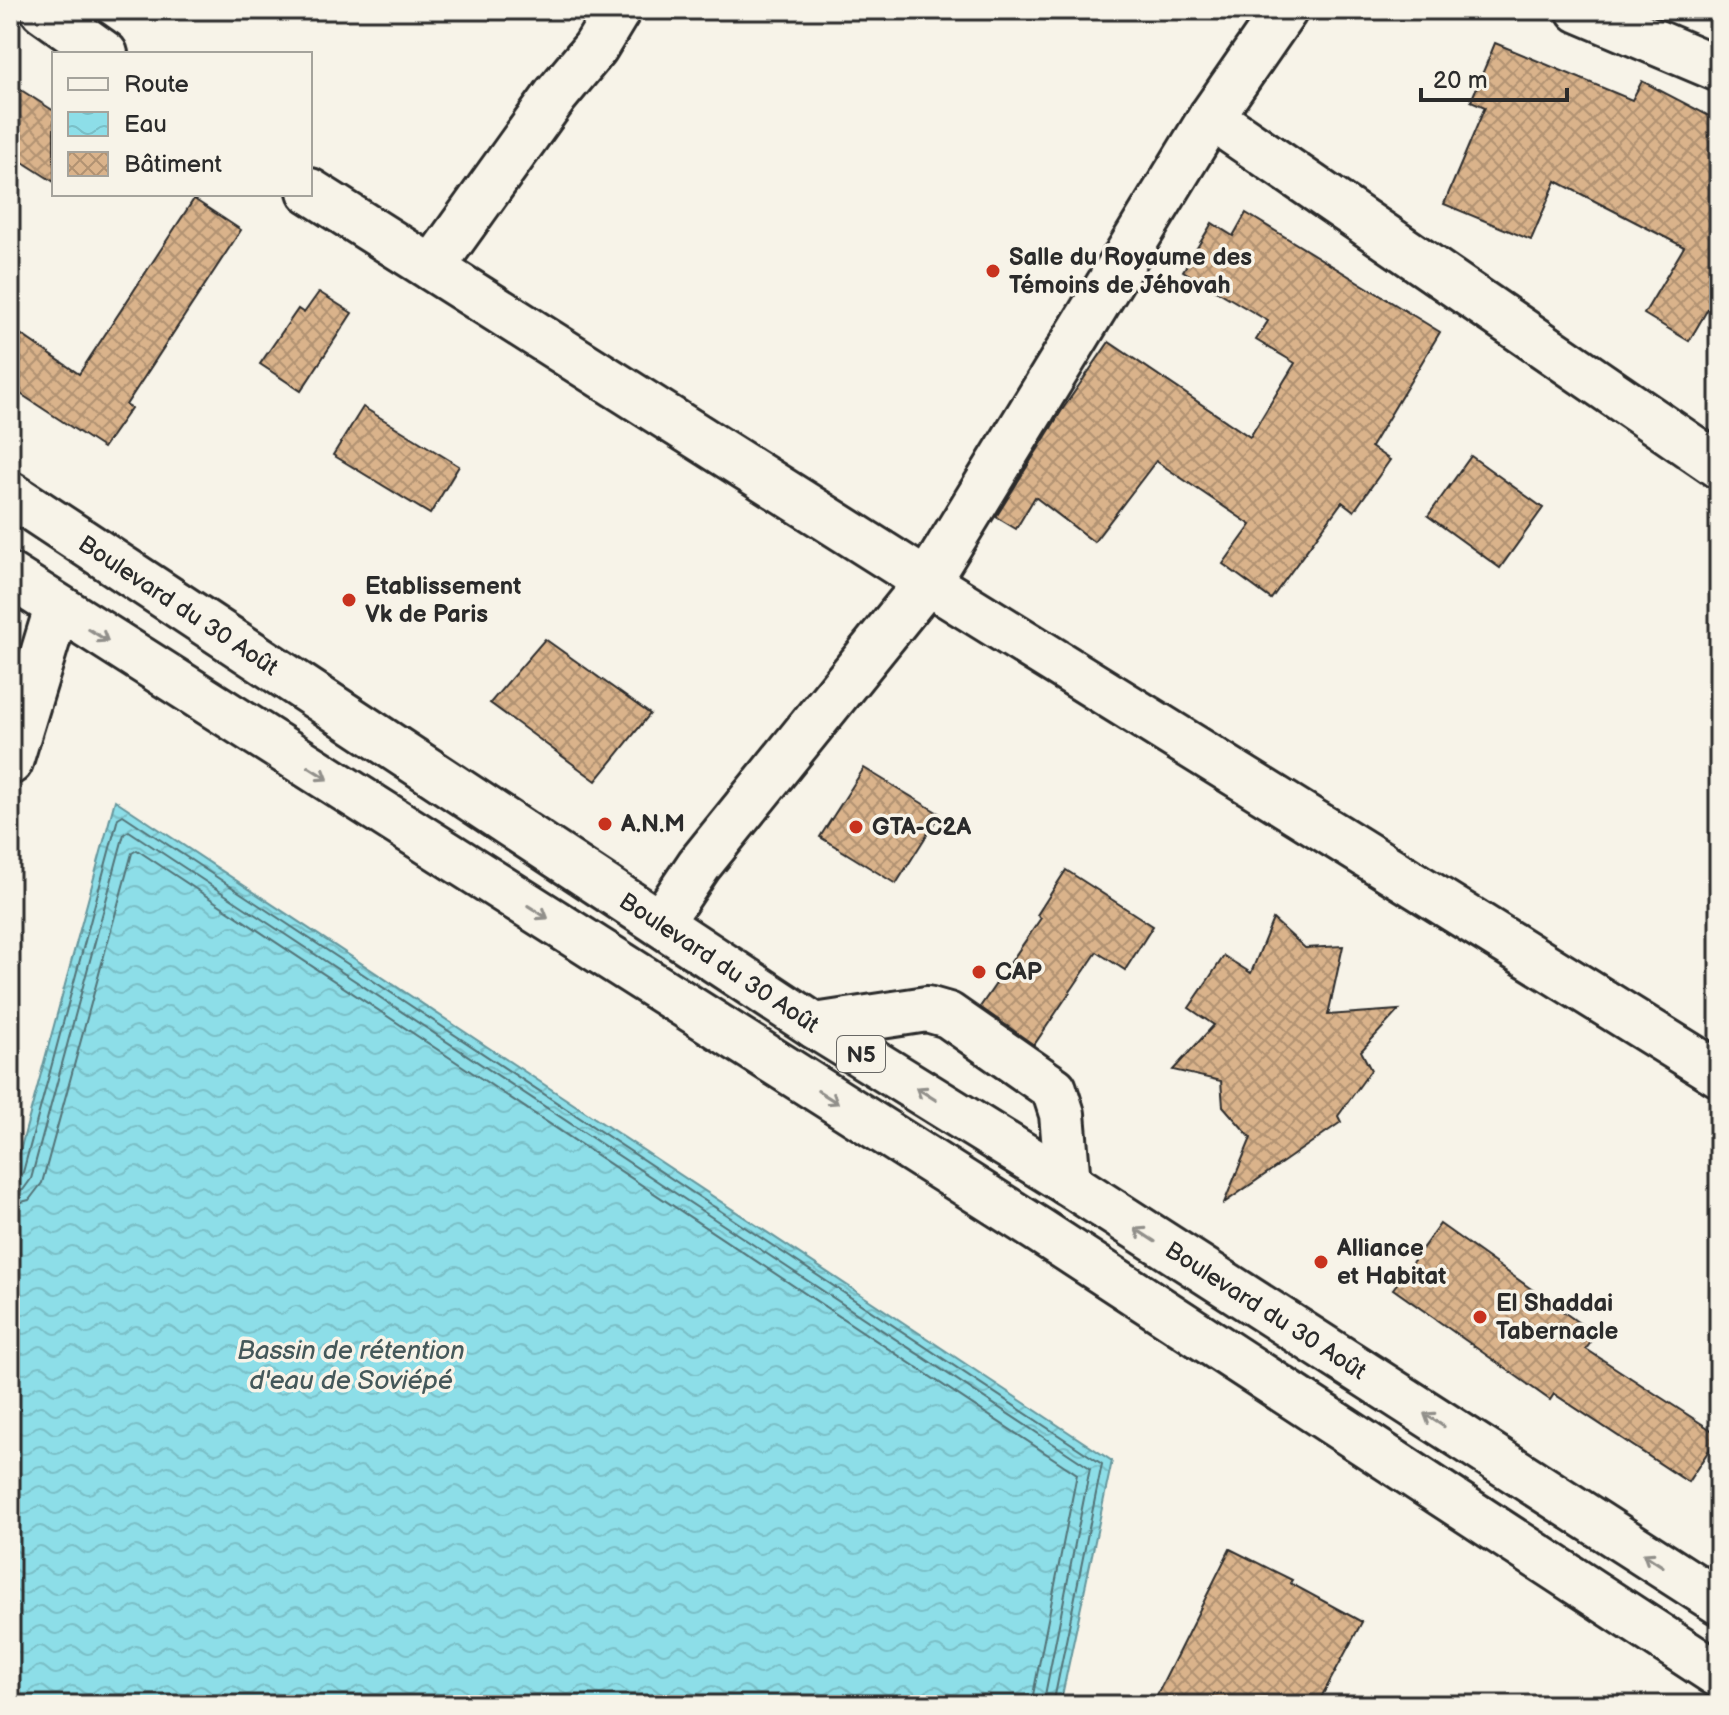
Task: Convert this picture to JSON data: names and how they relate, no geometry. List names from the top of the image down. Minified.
{"streets":{"main road":["Boulevard du 30 Août","N5"]},"water":["Bassin de rétention d'eau de Soviépé"],"places":["Salle du Royaume des Témoins de Jéhovah","Etablissement Vk de Paris","A.N.M","GTA-C2A","CAP","Alliance et Habitat","El Shaddai Tabernacle"],"legend":["Route","Eau","Bâtiment"],"scale_bar":"20 m"}
